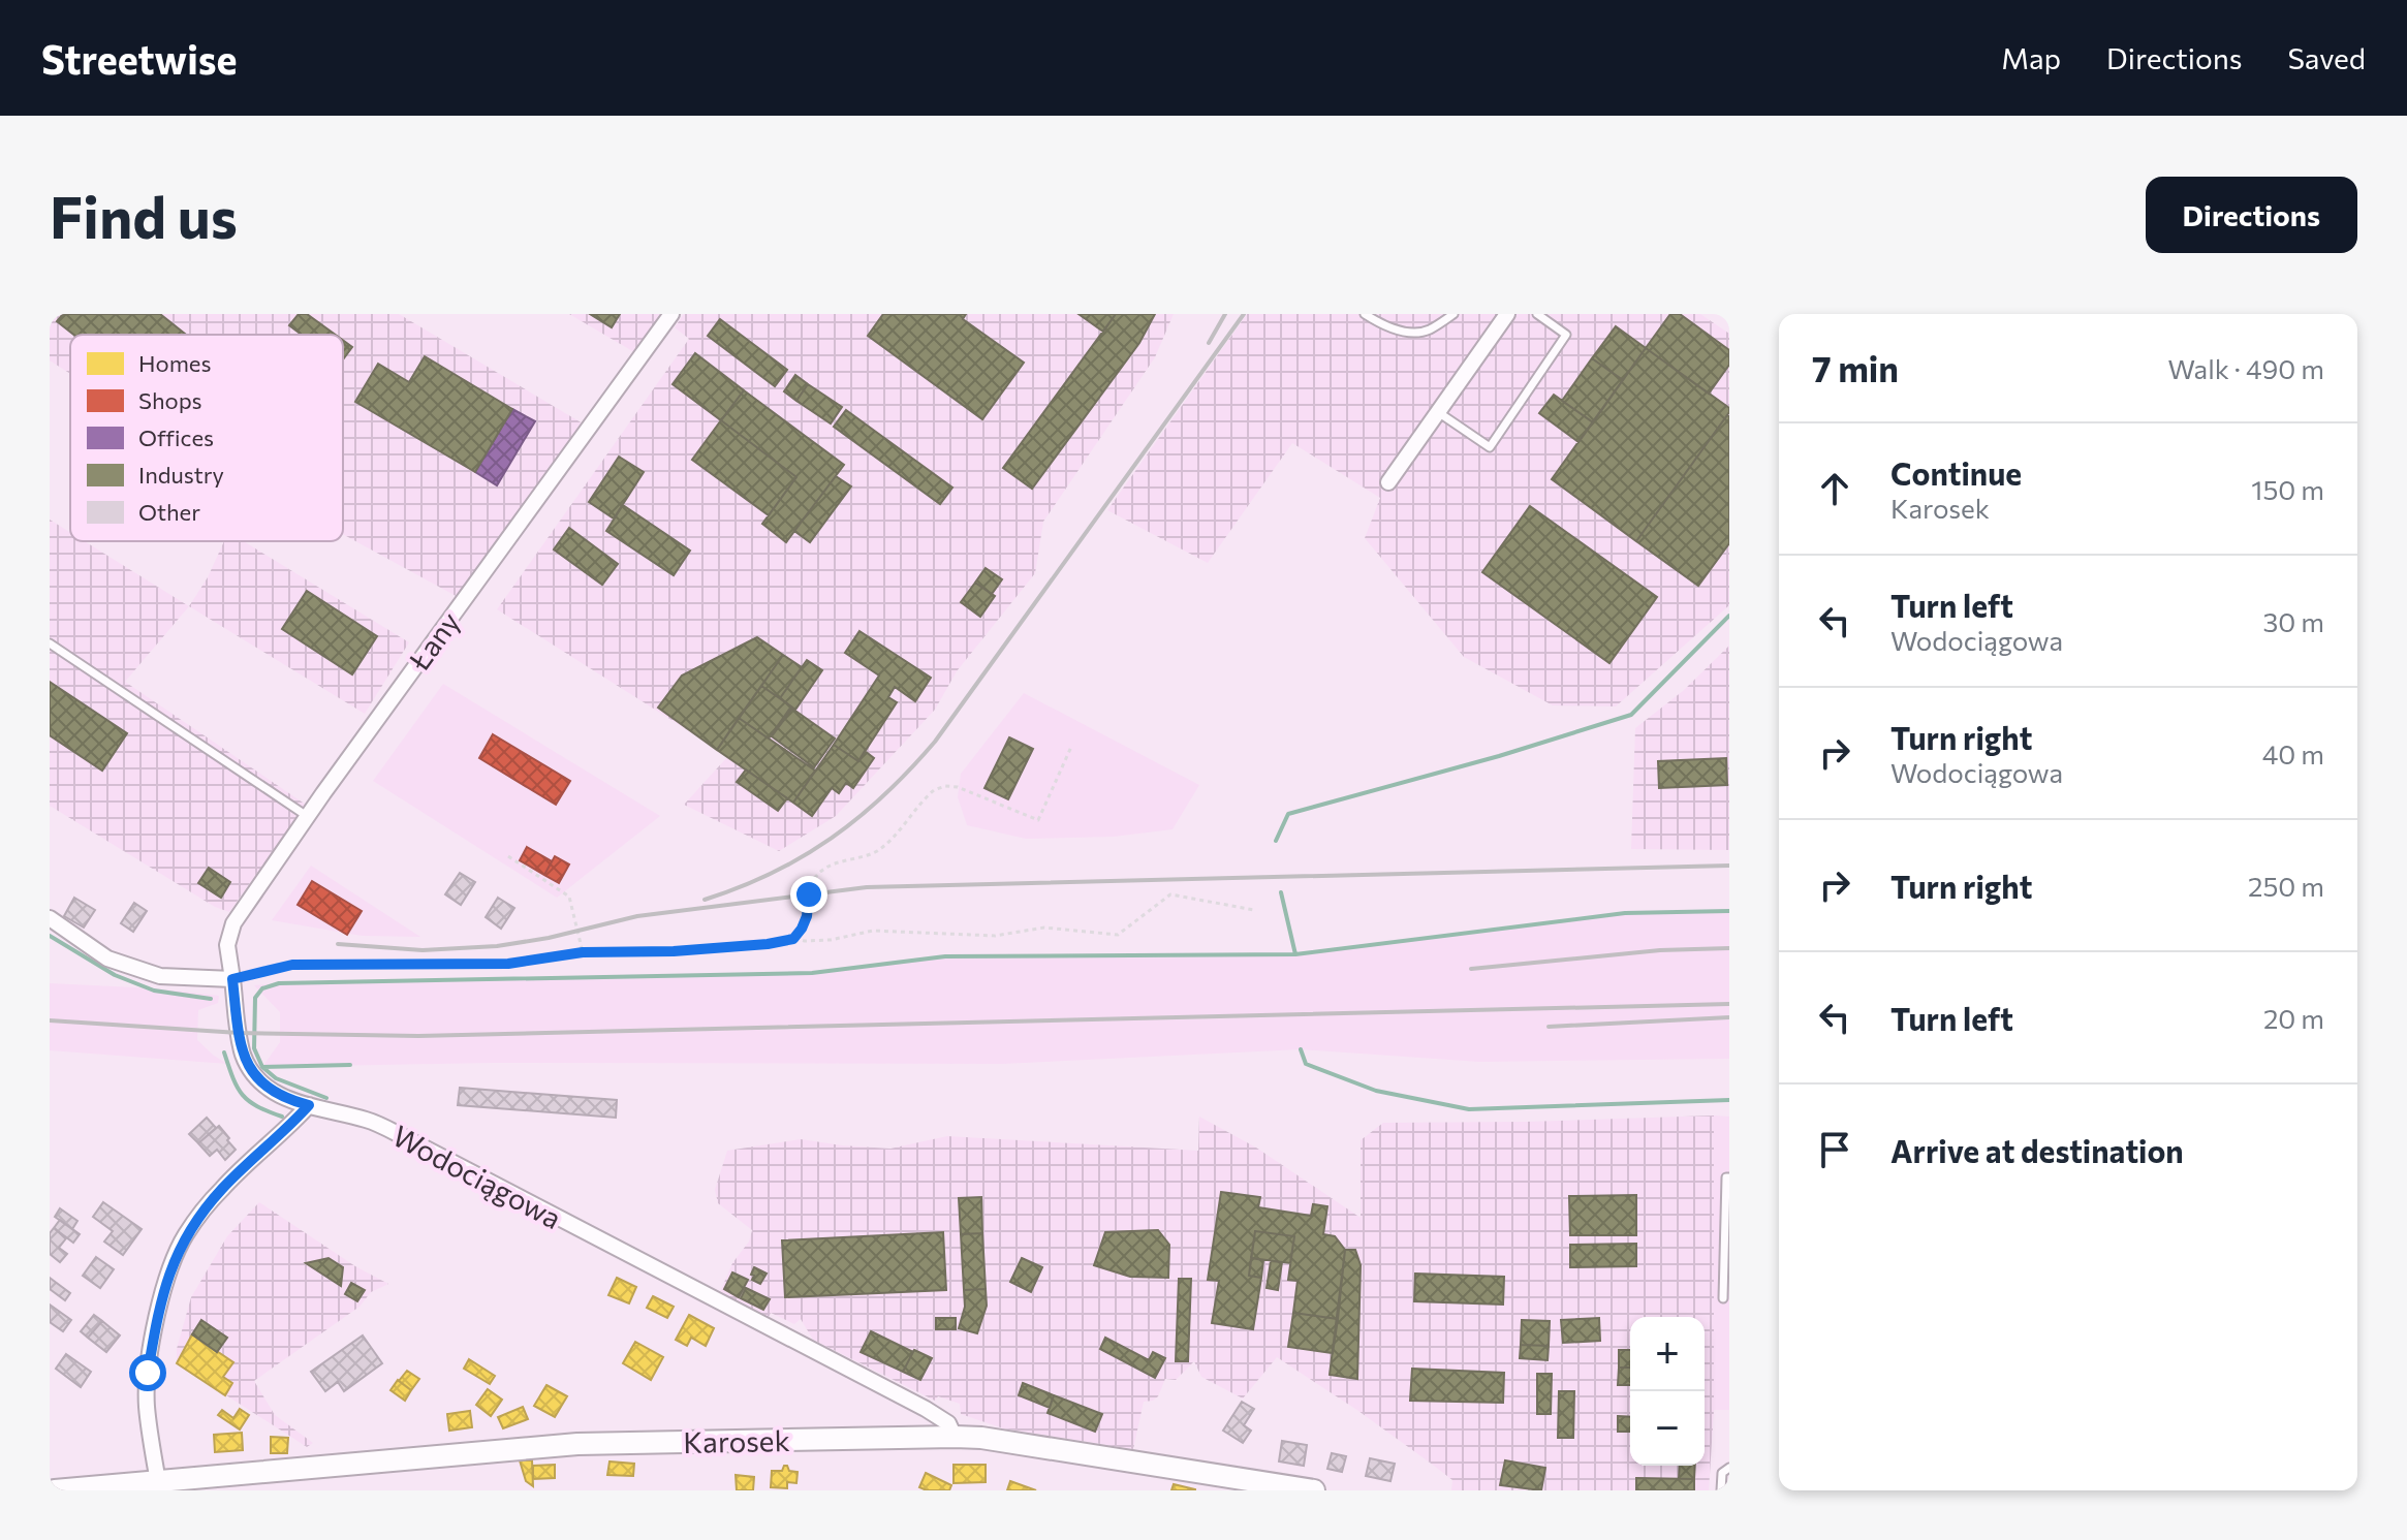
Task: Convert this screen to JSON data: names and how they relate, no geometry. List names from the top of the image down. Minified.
{"streets":{"street":["Łany","Wodociągowa","Karosek"]},"crossings":[["Łany","Wodociągowa"],["Wodociągowa","Karosek"]],"legend":["Homes","Shops","Offices","Industry","Other"],"page":{"header":"Streetwise","nav":["Map","Directions","Saved"],"buttons":"Directions","title":"Find us","heading":["7 min","Walk · 490 m"],"list":[["Continue","Karosek","150 m"],["Turn left","Wodociągowa","30 m"],["Turn right","Wodociągowa","40 m"],["Turn right","250 m"],["Turn left","20 m"],"Arrive at destination"],"map_buttons":["+","−"]}}
